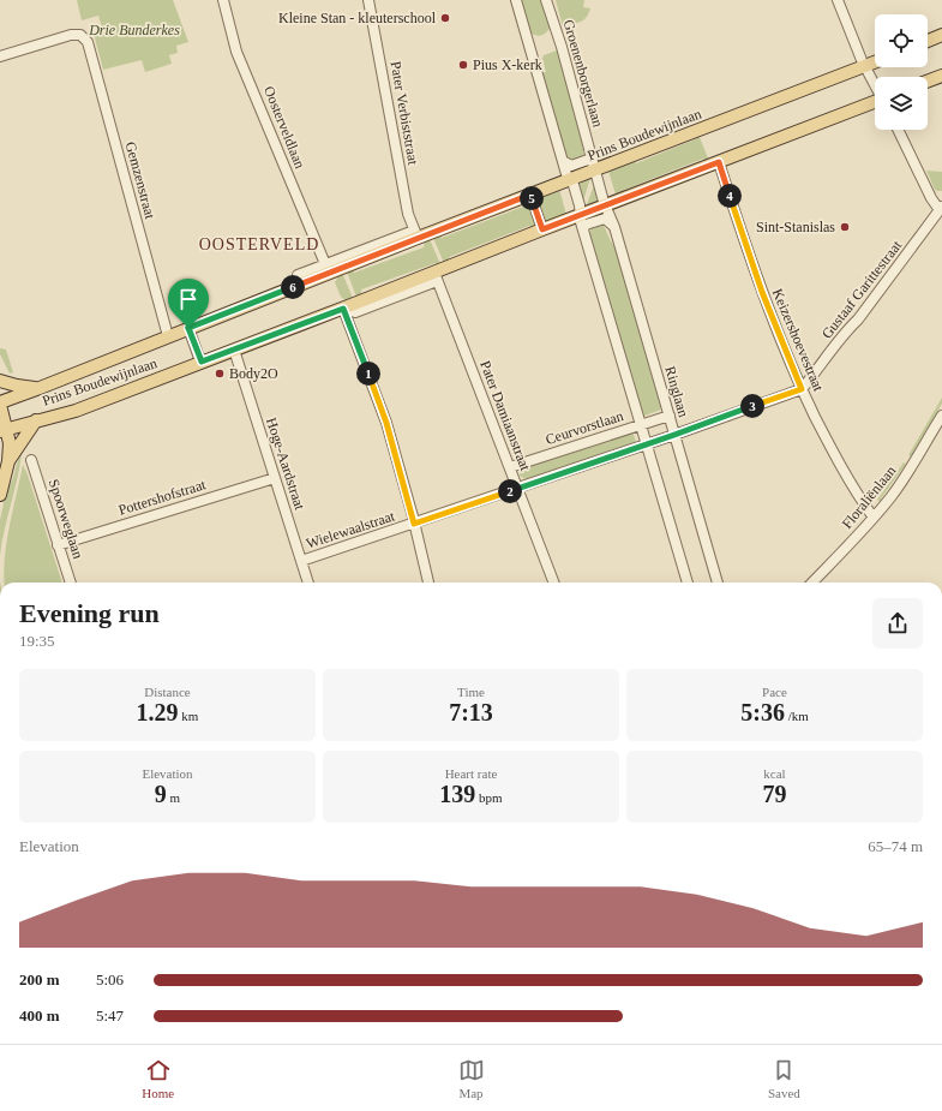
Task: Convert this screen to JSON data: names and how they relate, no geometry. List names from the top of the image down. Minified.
{"streets":{"main road":["Prins Boudewijnlaan"],"street":["Groenenborgerlaan","Pater Verbiststraat","Oosterveldlaan","Gemzenstraat","Gustaaf Garittestraat","Keizershoevestraat","Ringlaan","Pater Damiaanstraat","Ceurvorstlaan","Hoge-Aardstraat","Pottershofstraat","Floraliënlaan","Spoorweglaan","Wielewaalstraat"]},"crossings":[["Groenenborgerlaan","Prins Boudewijnlaan"],["Groenenborgerlaan","Ringlaan"],["Pater Verbiststraat","Prins Boudewijnlaan"],["Oosterveldlaan","Prins Boudewijnlaan"],["Prins Boudewijnlaan","Gemzenstraat"],["Prins Boudewijnlaan","Keizershoevestraat"],["Prins Boudewijnlaan","Ringlaan"],["Prins Boudewijnlaan","Pater Damiaanstraat"],["Prins Boudewijnlaan","Hoge-Aardstraat"],["Gustaaf Garittestraat","Keizershoevestraat"],["Keizershoevestraat","Floraliënlaan"],["Ringlaan","Ceurvorstlaan"],["Pater Damiaanstraat","Ceurvorstlaan"],["Pater Damiaanstraat","Wielewaalstraat"],["Hoge-Aardstraat","Pottershofstraat"],["Hoge-Aardstraat","Wielewaalstraat"],["Pottershofstraat","Spoorweglaan"]],"districts":["OOSTERVELD"],"parks":["Drie Bunderkes"],"places":["Kleine Stan - kleuterschool","Pius X-kerk","Sint-Stanislas","Body2O"],"page":{"pins":["4","5","6","1","3","2"],"heading":["Evening run","19:35"],"stats":[["Distance","1.29 km"],["Time","7:13"],["Pace","5:36 /km"],["Elevation","9 m"],["Heart rate","139 bpm"],["kcal","79"]],"chart":["Elevation","65–74 m"],"list":[{"name":"200 m","note":"5:06"},{"name":"400 m","note":"5:47"}],"tabs":["Home","Map","Saved"]}}
